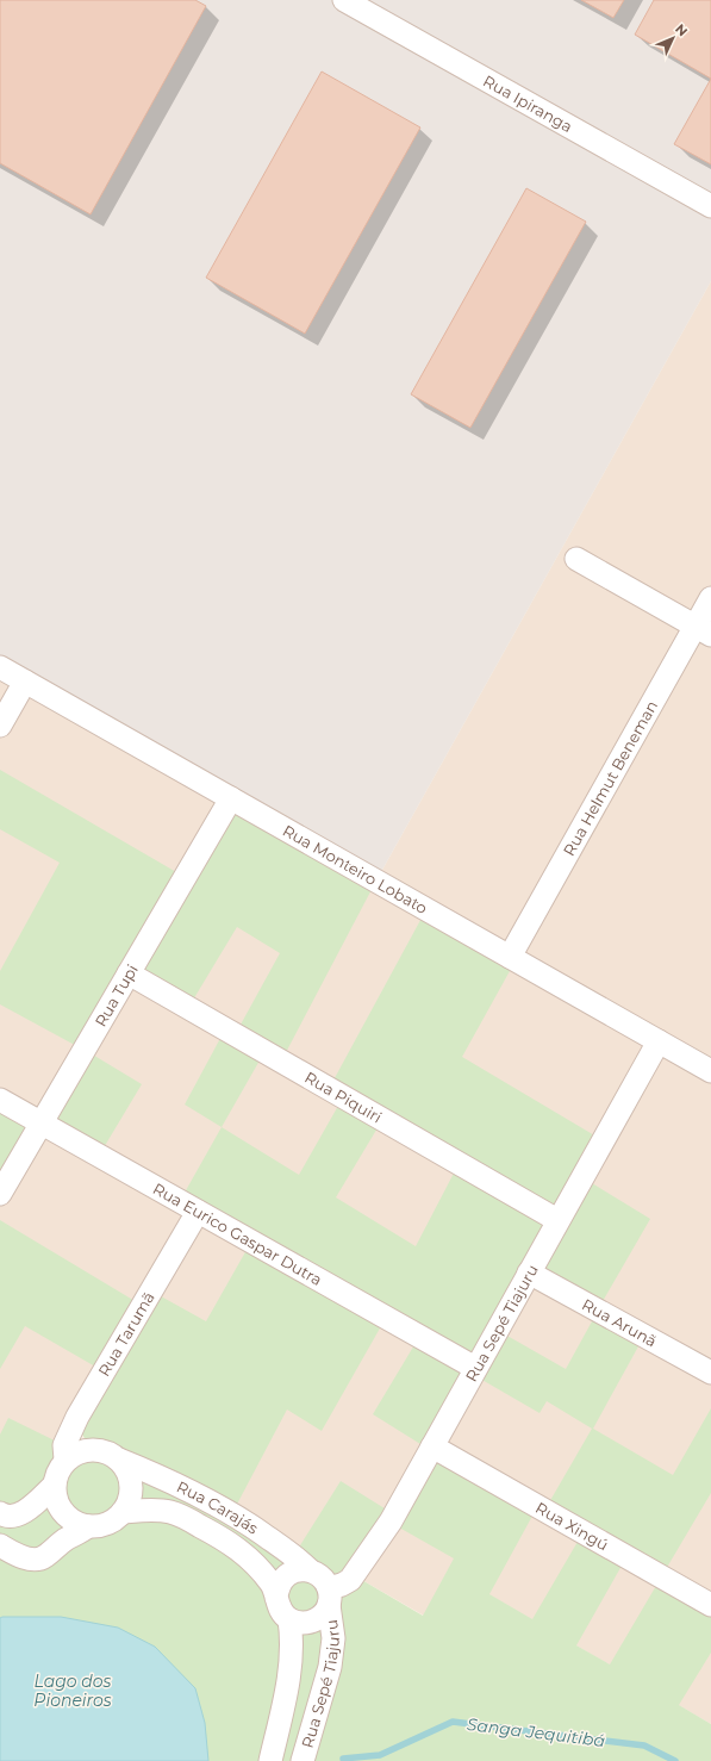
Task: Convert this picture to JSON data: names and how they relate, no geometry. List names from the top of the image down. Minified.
{"streets":{"street":["Rua Ipiranga","Rua Helmut Beneman","Rua Monteiro Lobato","Rua Tupi","Rua Piquiri","Rua Eurico Gaspar Dutra","Rua Sepé Tiajuru","Rua Arunã","Rua Tarumã","Rua Carajás","Rua Xingú"]},"crossings":[["Rua Helmut Beneman","Rua Monteiro Lobato"],["Rua Monteiro Lobato","Rua Tupi"],["Rua Monteiro Lobato","Rua Sepé Tiajuru"],["Rua Tupi","Rua Piquiri"],["Rua Tupi","Rua Eurico Gaspar Dutra"],["Rua Piquiri","Rua Sepé Tiajuru"],["Rua Eurico Gaspar Dutra","Rua Sepé Tiajuru"],["Rua Eurico Gaspar Dutra","Rua Tarumã"],["Rua Sepé Tiajuru","Rua Arunã"],["Rua Sepé Tiajuru","Rua Carajás"],["Rua Sepé Tiajuru","Rua Xingú"],["Rua Tarumã","Rua Carajás"]],"water":["Lago dos Pioneiros","Sanga Jequitibá"],"north":"top right"}
